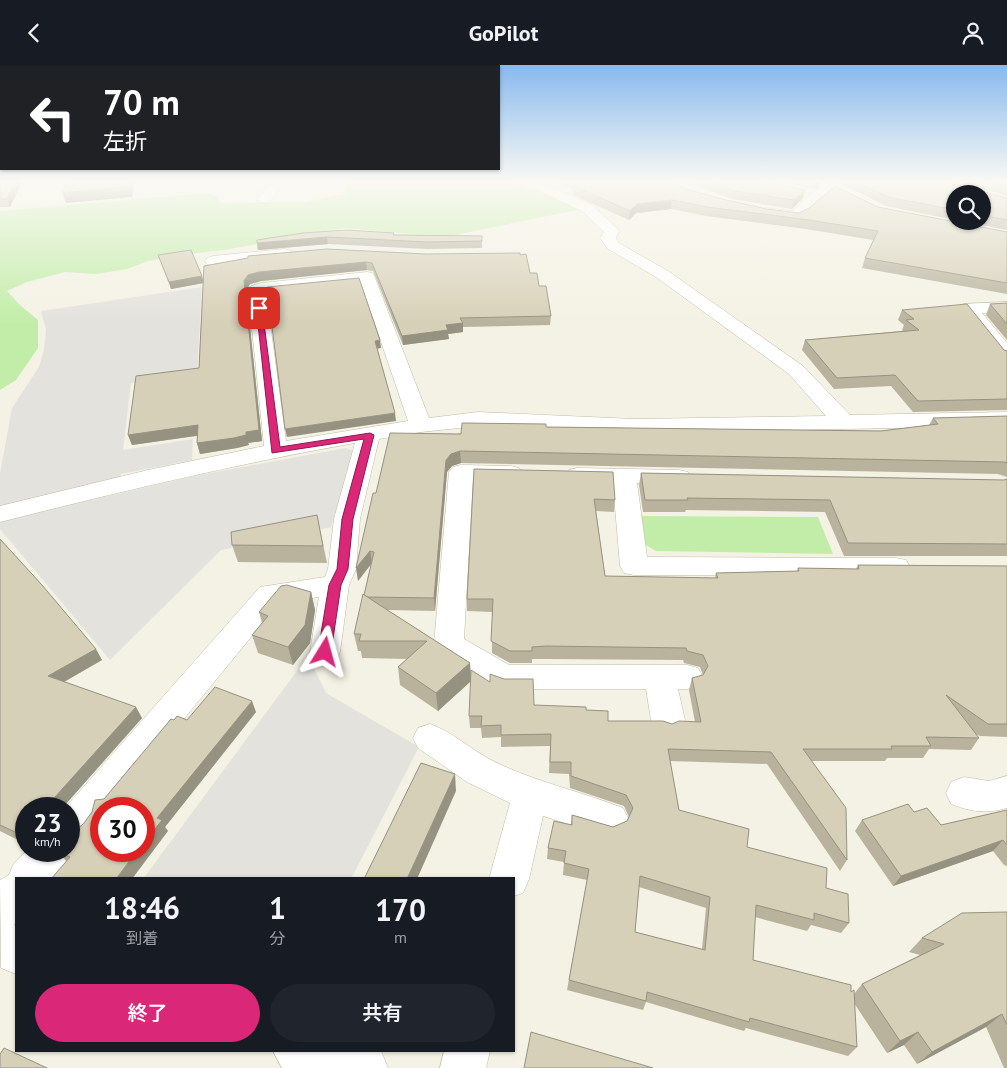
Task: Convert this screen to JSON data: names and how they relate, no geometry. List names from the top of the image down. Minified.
{"page":{"header":"GoPilot","turn":["70 m","左折"],"speed":"23 km/h","limit":"30","eta":["18:46","到着","1","分","170","m"],"buttons":["終了","共有"]}}
